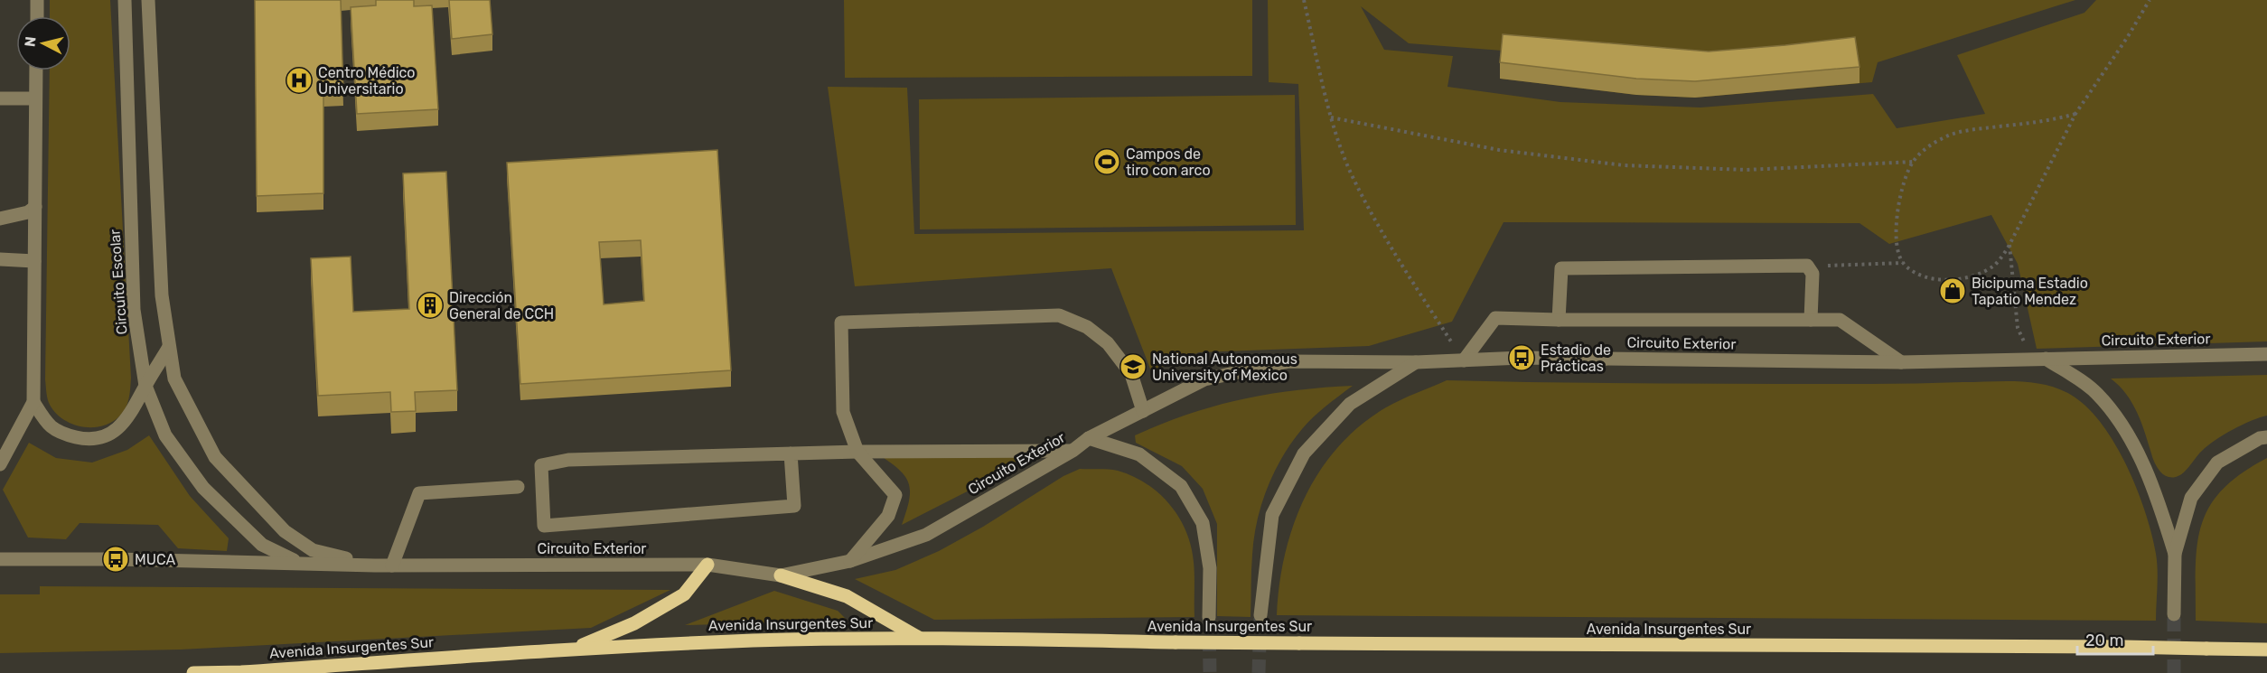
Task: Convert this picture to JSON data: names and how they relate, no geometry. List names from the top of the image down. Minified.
{"streets":{"main road":["Avenida Insurgentes Sur"],"street":["Circuito Escolar","Circuito Exterior"]},"crossings":[["Circuito Escolar","Circuito Exterior"]],"places":{"hospital":["Centro Médico Universitario"],"sports":["Campos de tiro con arco"],"shop":["Bicipuma Estadio Tapatio Mendez"],"building":["Dirección General de CCH"],"bus stop":["Estadio de Prácticas","MUCA"],"school or university":["National Autonomous University of Mexico"]},"scale_bar":"20 m","north":"left"}
